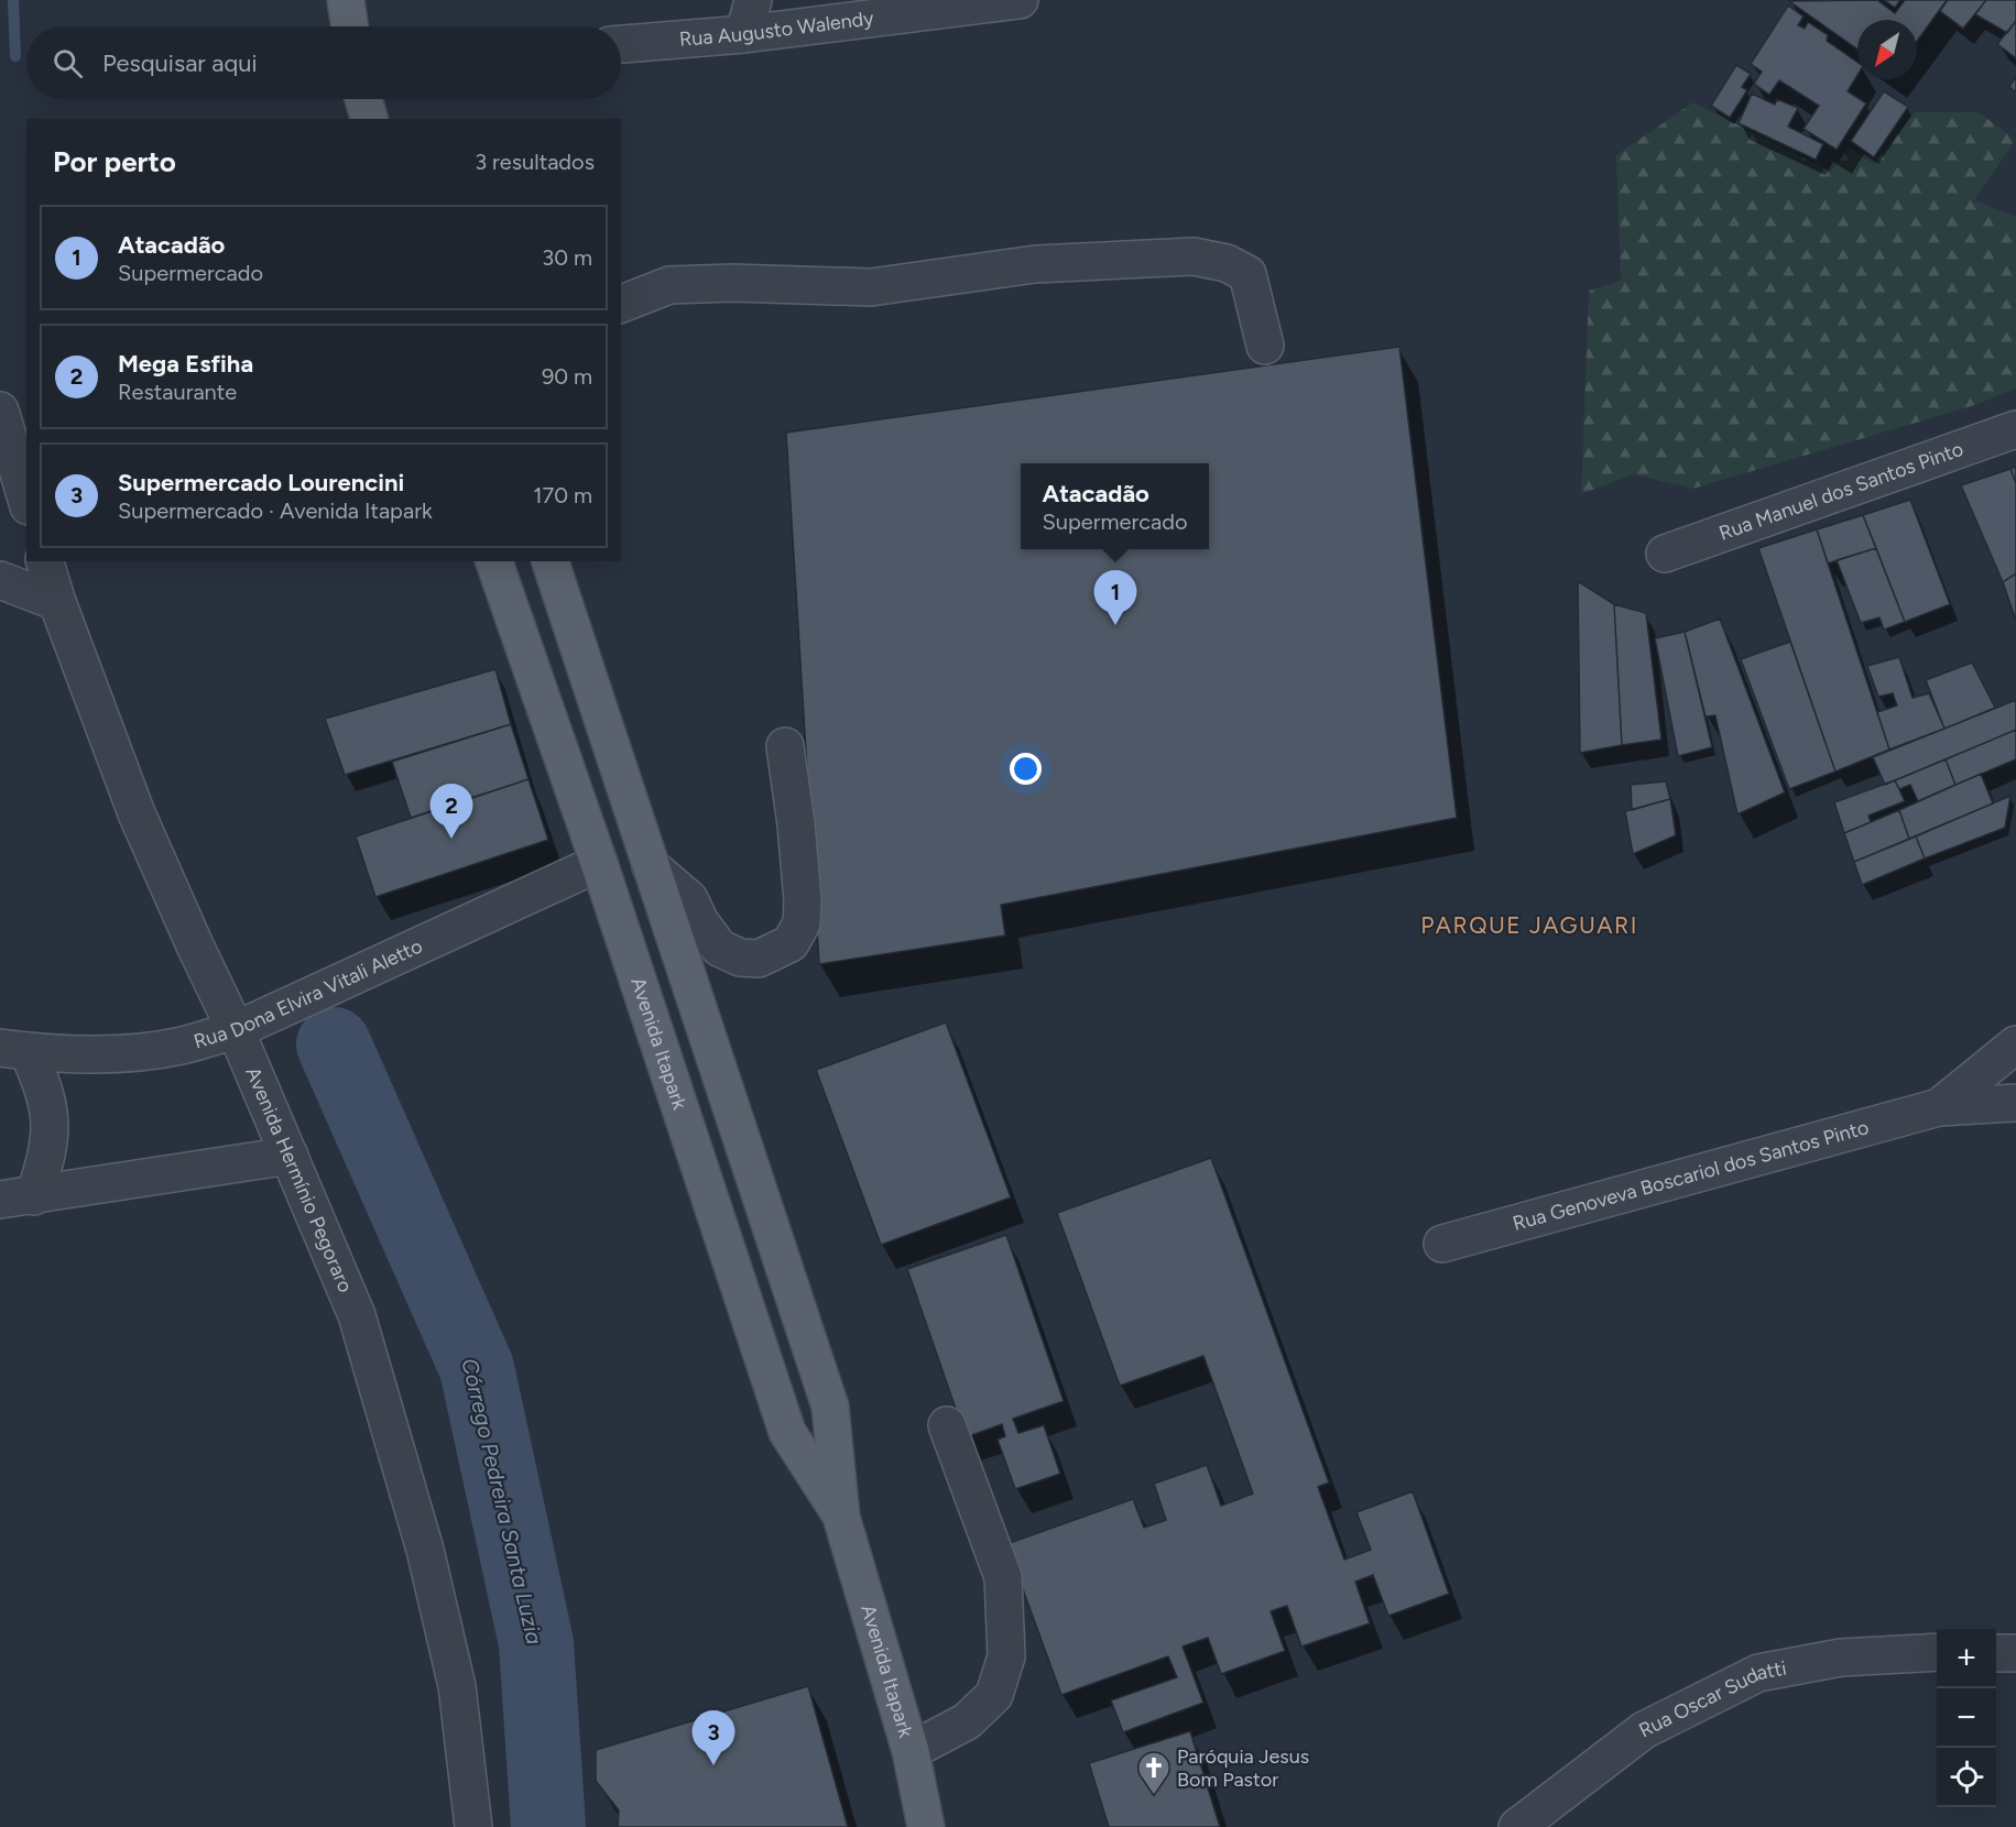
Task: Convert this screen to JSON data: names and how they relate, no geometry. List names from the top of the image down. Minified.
{"streets":{"main road":["Avenida Itapark"],"street":["Rua Augusto Walendy","Rua Manuel dos Santos Pinto","Rua Dona Elvira Vitali Aletto","Rua Genoveva Boscariol dos Santos Pinto","Avenida Hermínio Pegoraro","Rua Oscar Sudatti"]},"crossings":[["Rua Dona Elvira Vitali Aletto","Avenida Itapark"],["Rua Dona Elvira Vitali Aletto","Avenida Hermínio Pegoraro"]],"districts":["PARQUE JAGUARI"],"water":["Córrego Pedreira Santa Luzia"],"places":{"church":["Paróquia Jesus Bom Pastor"]},"north":"bottom left","page":{"search":"Pesquisar aqui","heading":["Por perto","3 resultados"],"list":[{"mark":"1","name":"Atacadão","note":"Supermercado","value":"30 m"},{"mark":"2","name":"Mega Esfiha","note":"Restaurante","value":"90 m"},{"mark":"3","name":"Supermercado Lourencini","note":"Supermercado · Avenida Itapark","value":"170 m"}],"popup":["Atacadão","Supermercado"],"pins":["1","2","3"],"map_buttons":["+","−"]}}
